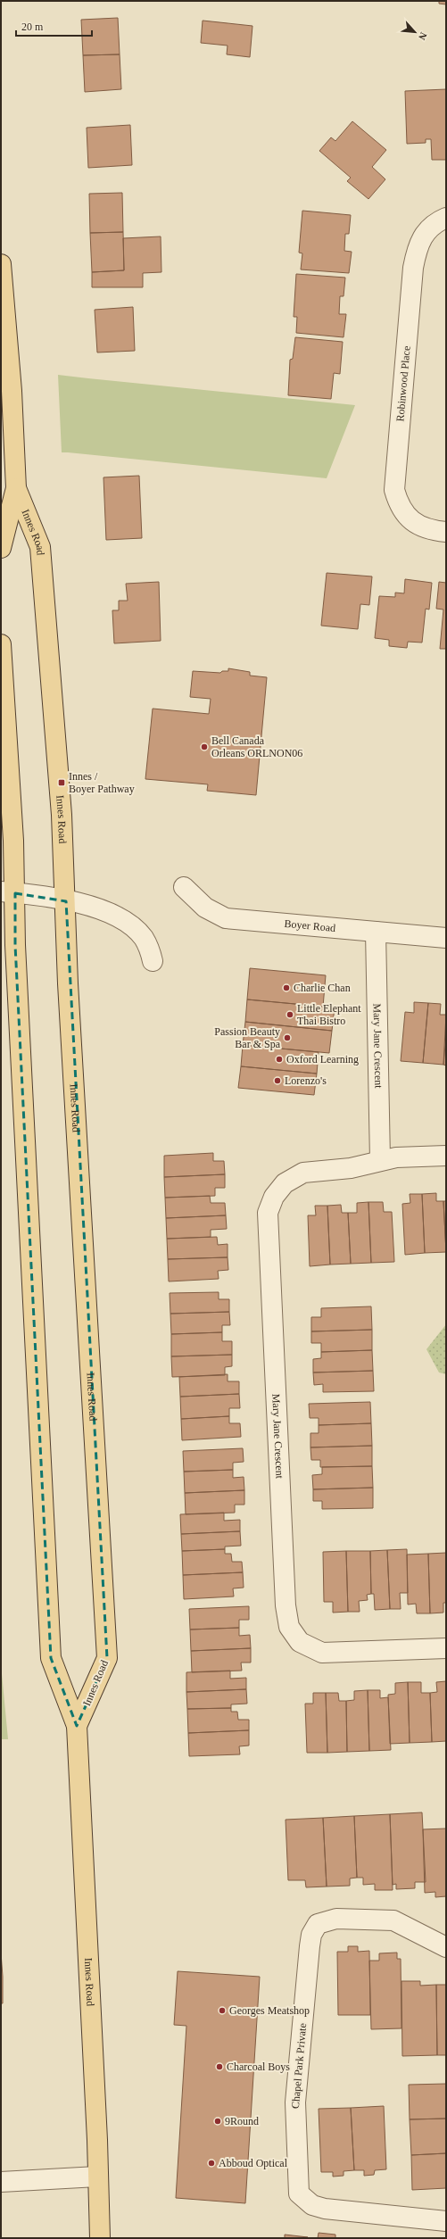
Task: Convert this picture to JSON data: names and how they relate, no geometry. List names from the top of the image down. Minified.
{"streets":{"main road":["Innes Road"],"street":["Robinwood Place","Boyer Road","Mary Jane Crescent","Chapel Park Private"]},"crossings":[["Boyer Road","Mary Jane Crescent"]],"places":{"other":["Bell Canada Orleans ORLNON06","Charlie Chan","Little Elephant Thai Bistro","Passion Beauty Bar & Spa","Oxford Learning","Lorenzo's","Georges Meatshop","Charcoal Boys","9Round","Abboud Optical"],"transit":["Innes / Boyer Pathway"]},"scale_bar":"20 m","north":"bottom right"}
